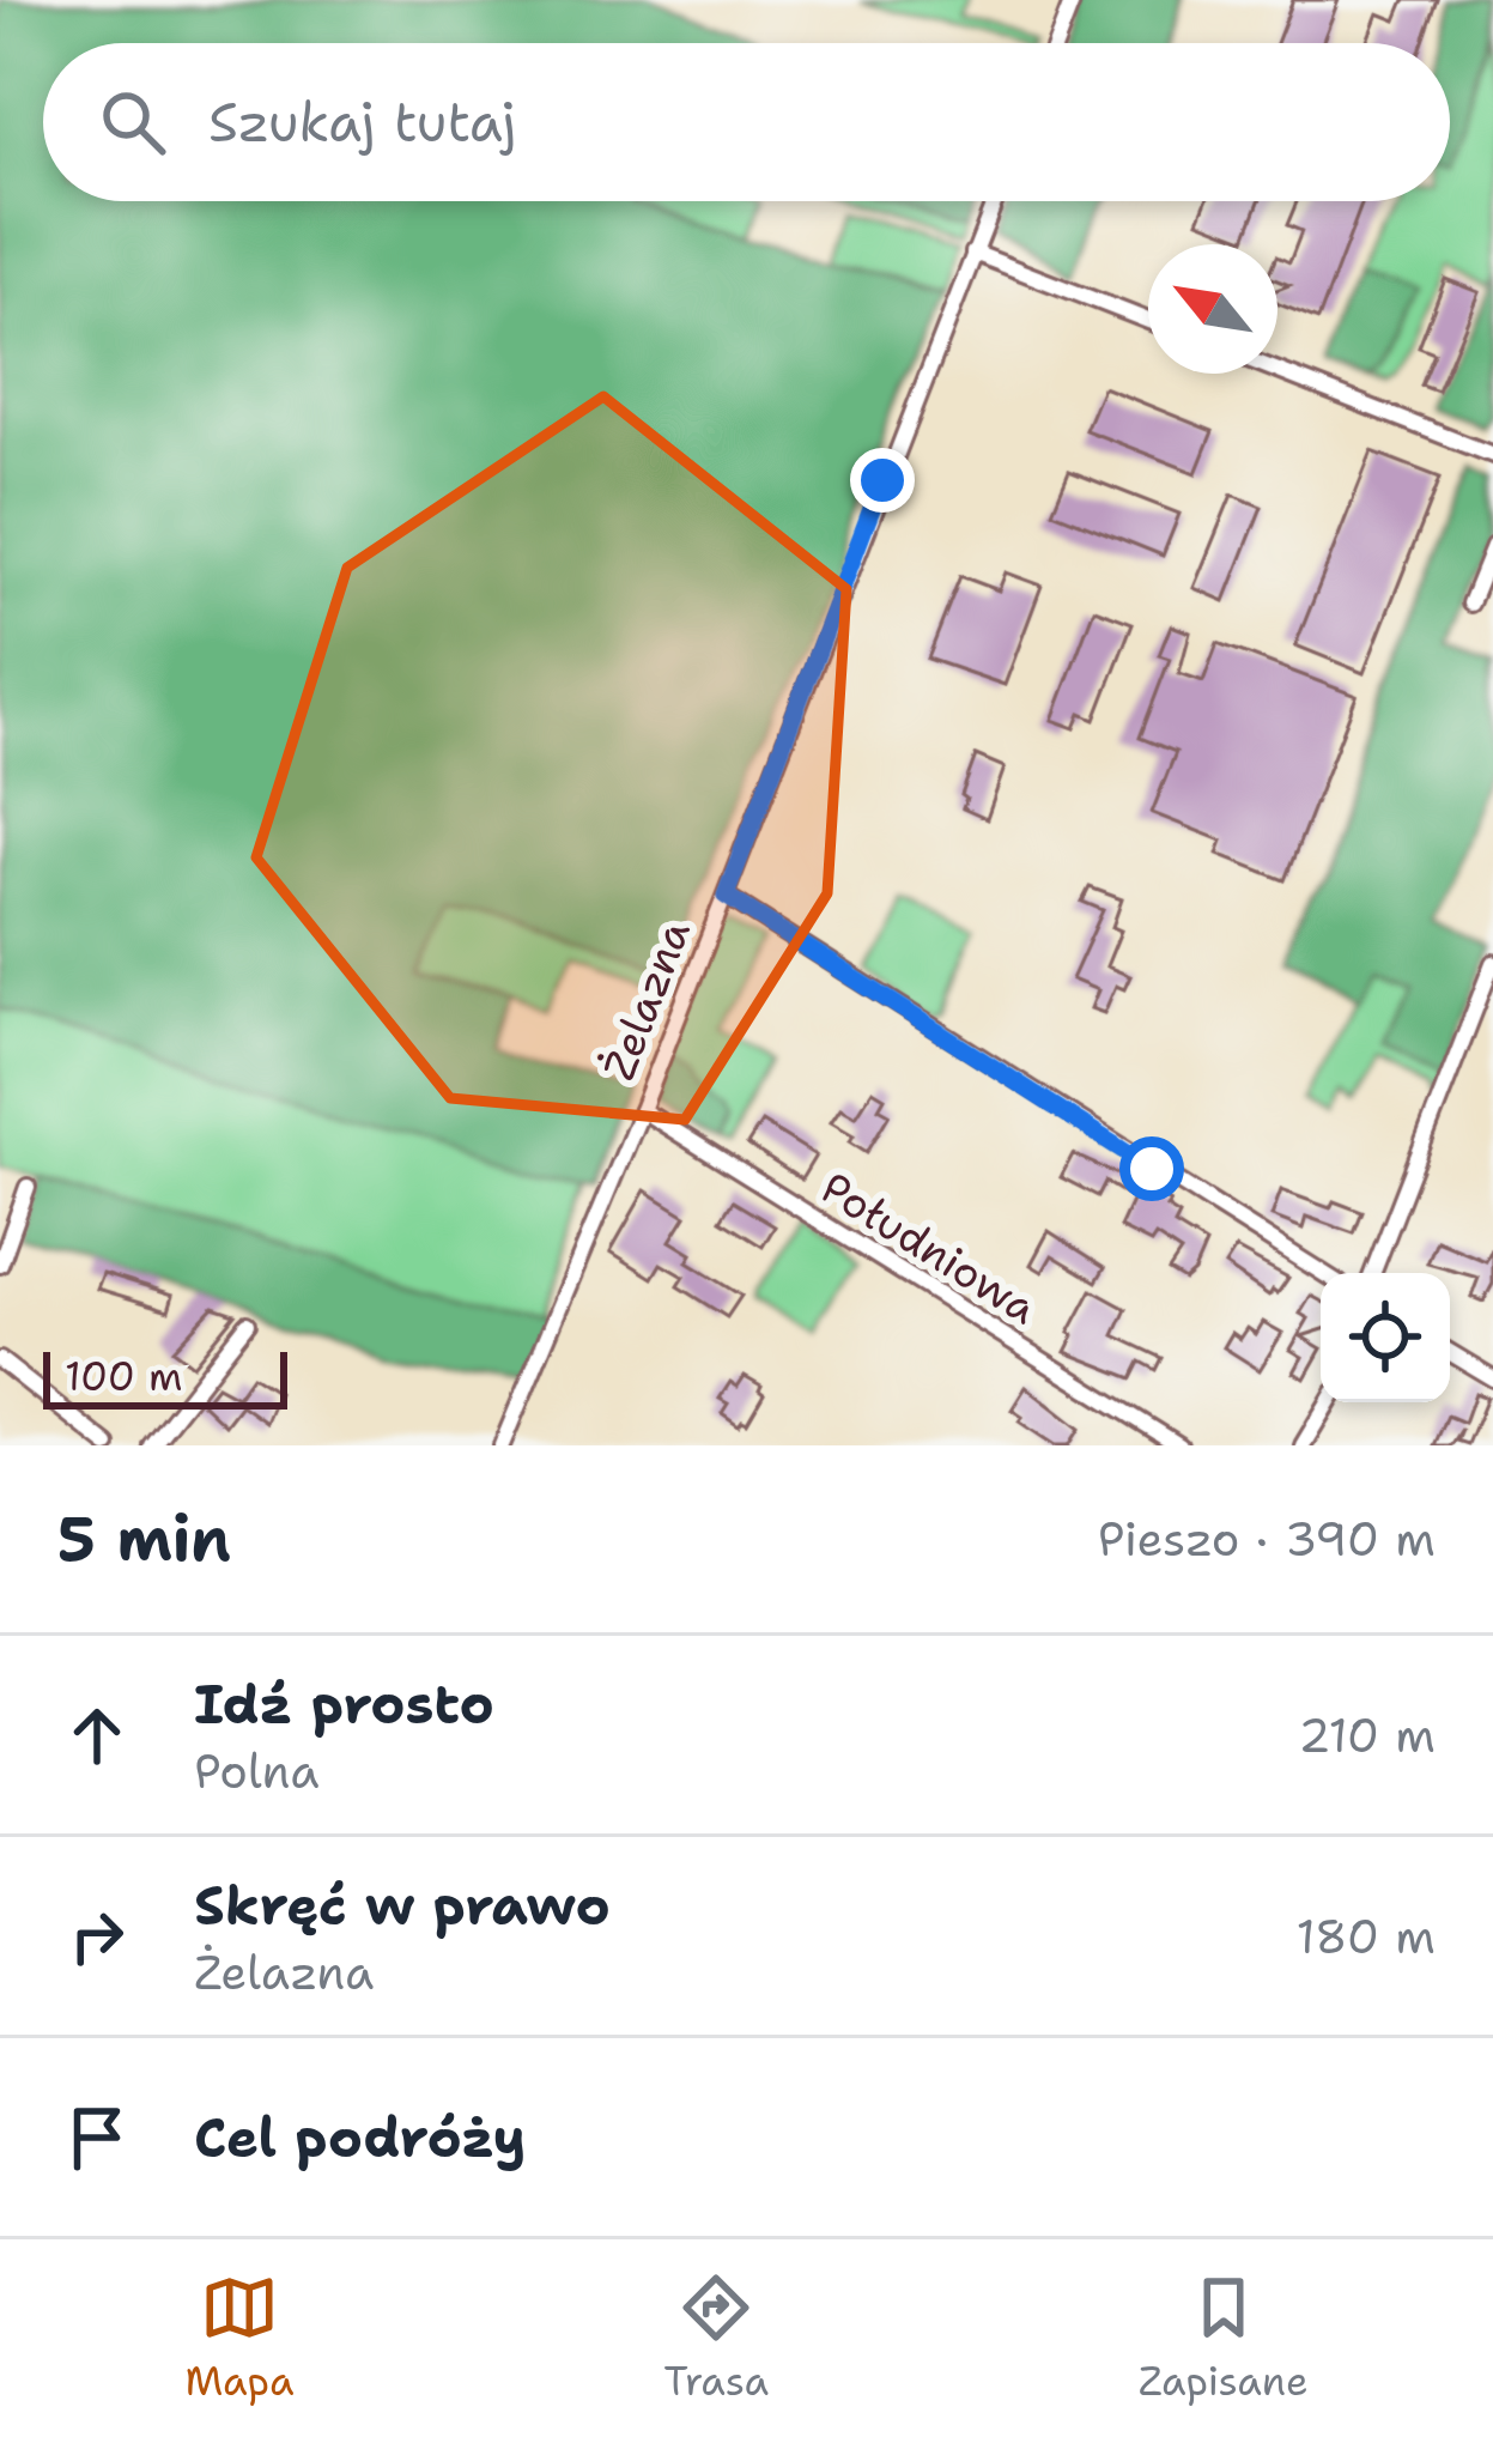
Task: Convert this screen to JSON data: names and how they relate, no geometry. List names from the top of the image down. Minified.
{"streets":{"street":["Żelazna","Południowa"]},"crossings":[["Żelazna","Południowa"]],"scale_bar":"100 m","north":"top left","page":{"search":"Szukaj tutaj","scale":"100 m","heading":["5 min","Pieszo · 390 m"],"list":[["Idź prosto","Polna","210 m"],["Skręć w prawo","Żelazna","180 m"],"Cel podróży"],"nav":["Mapa","Trasa","Zapisane"]}}
